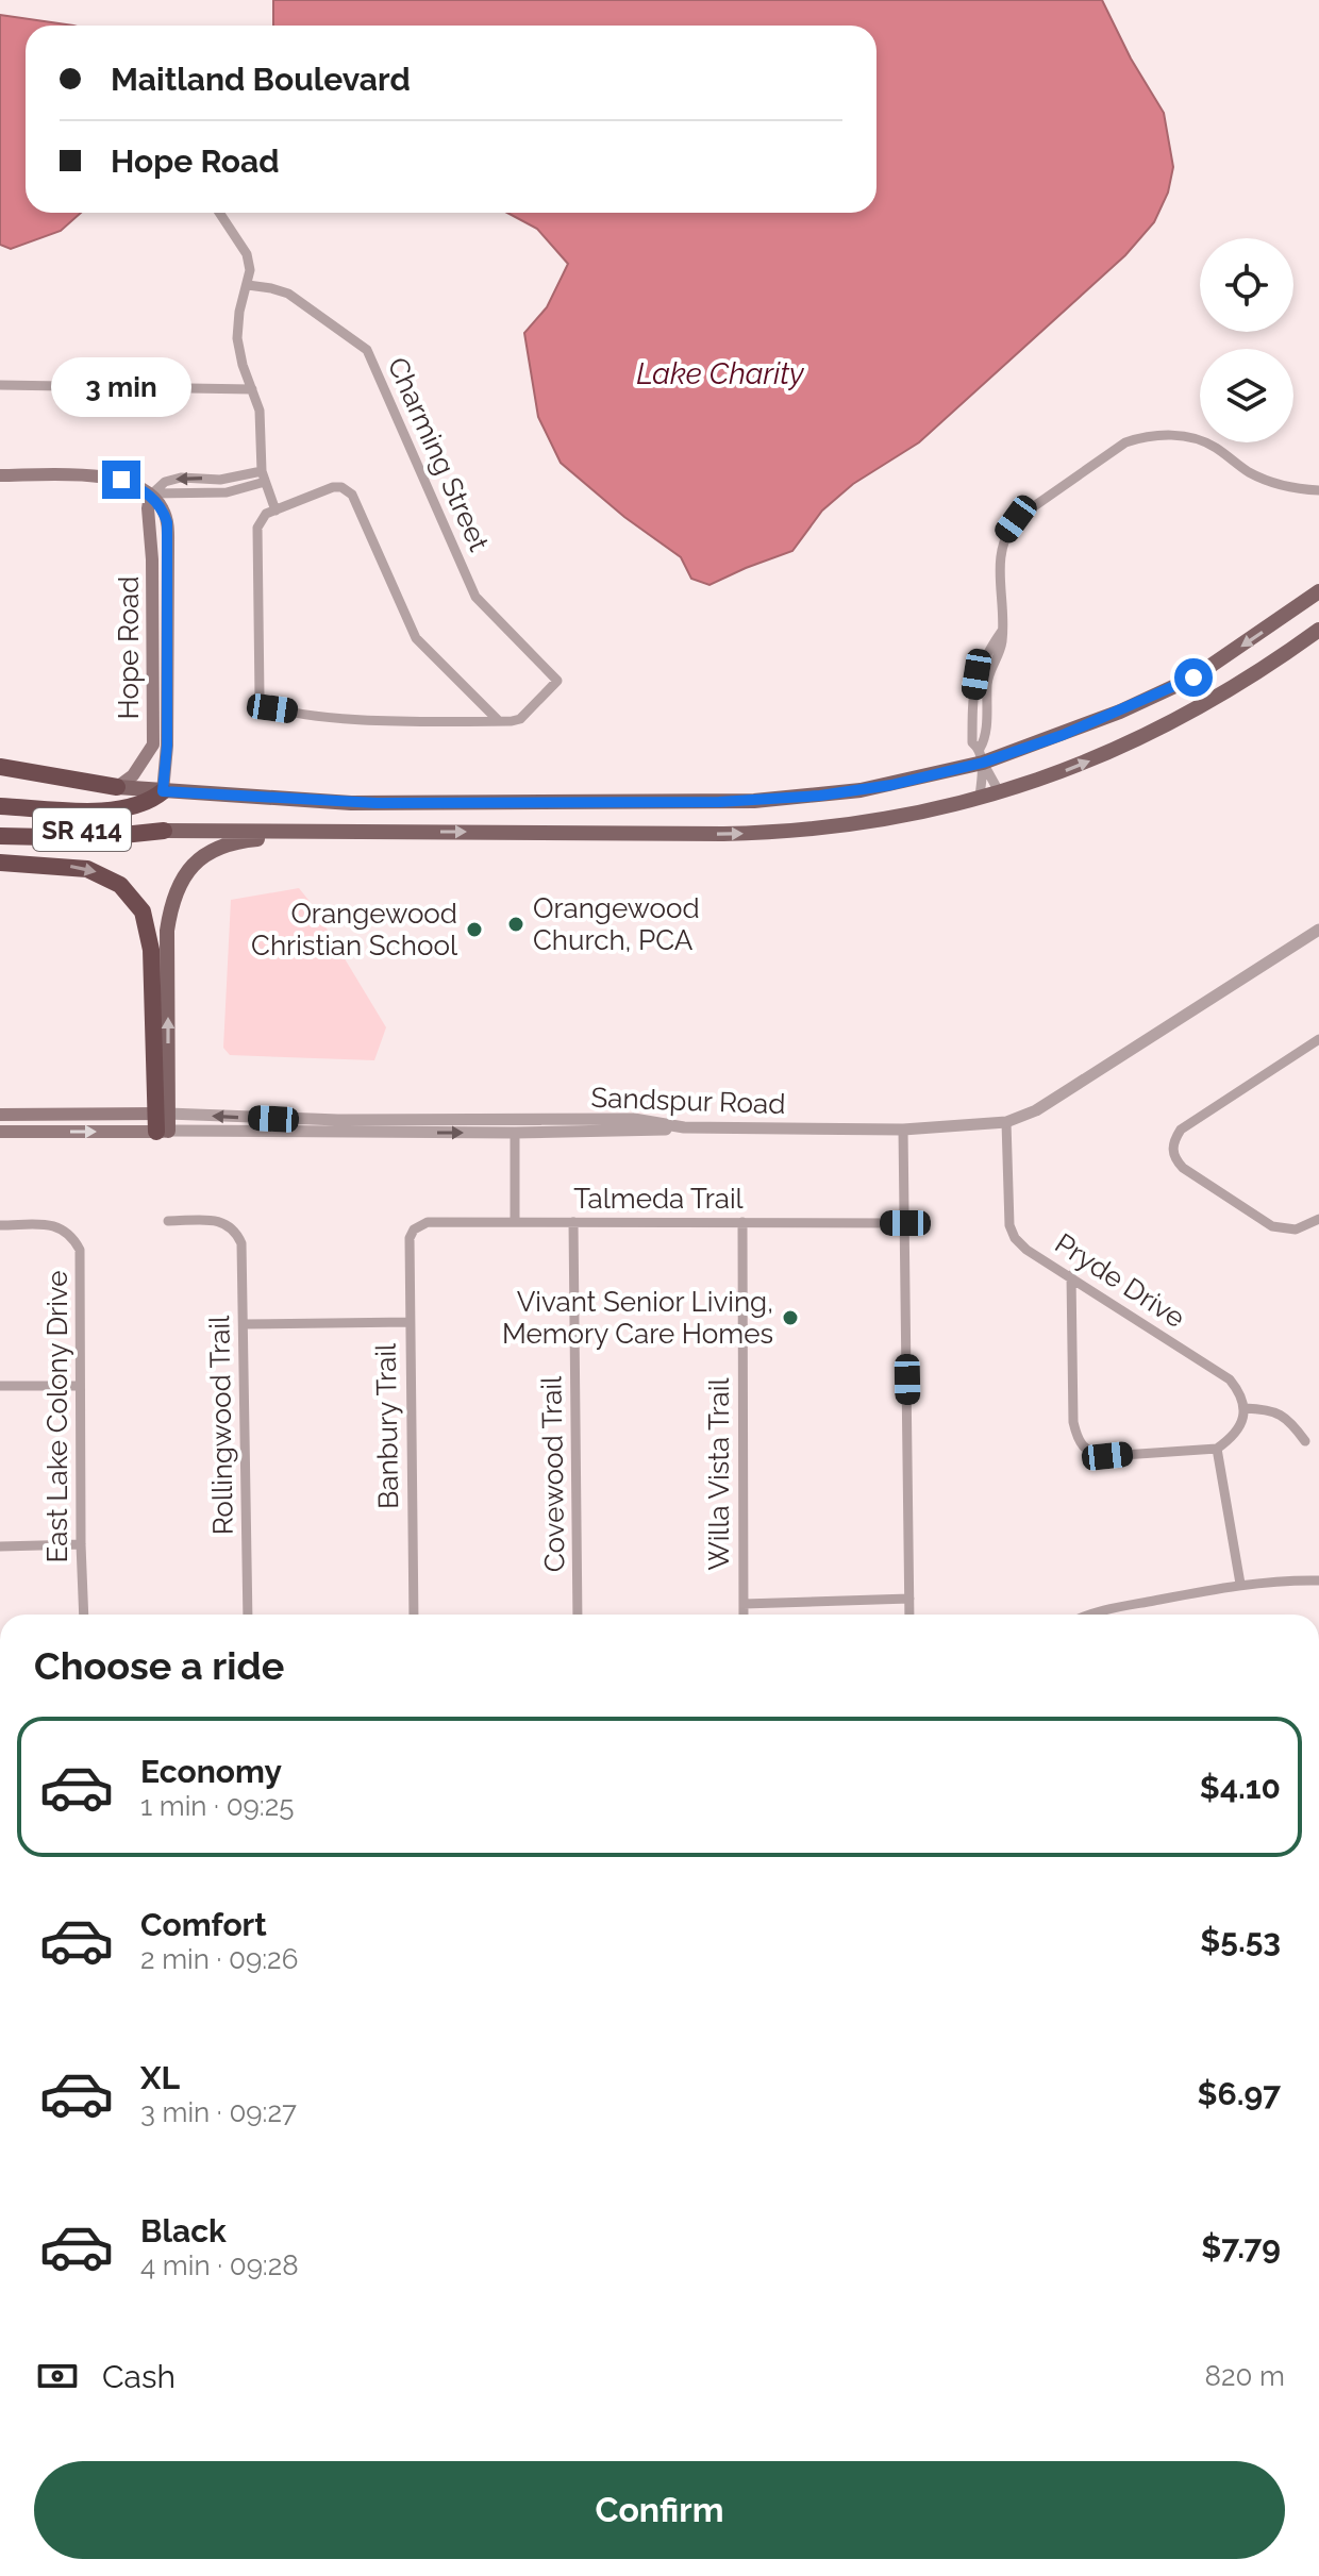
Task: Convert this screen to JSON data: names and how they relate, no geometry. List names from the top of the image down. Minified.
{"streets":{"highway":["SR 414"],"main road":["Hope Road","Sandspur Road"],"street":["Charming Street","Talmeda Trail","Pryde Drive","East Lake Colony Drive","Rollingwood Trail","Banbury Trail","Covewood Trail","Willa Vista Trail"]},"crossings":[["Hope Road","SR 414"],["Sandspur Road","Pryde Drive"],["Talmeda Trail","Banbury Trail"],["Talmeda Trail","Covewood Trail"],["Talmeda Trail","Willa Vista Trail"]],"water":["Lake Charity"],"places":["Orangewood Church, PCA","Orangewood Christian School","Vivant Senior Living, Memory Care Homes"],"page":{"banner":["Maitland Boulevard","Hope Road"],"bubble":"3 min","heading":"Choose a ride","list":[{"name":"Economy","note":"1 min · 09:25","value":"$4.10"},{"name":"Comfort","note":"2 min · 09:26","value":"$5.53"},{"name":"XL","note":"3 min · 09:27","value":"$6.97"},{"name":"Black","note":"4 min · 09:28","value":"$7.79"}],"pay":["Cash","820 m"],"buttons":"Confirm"}}
